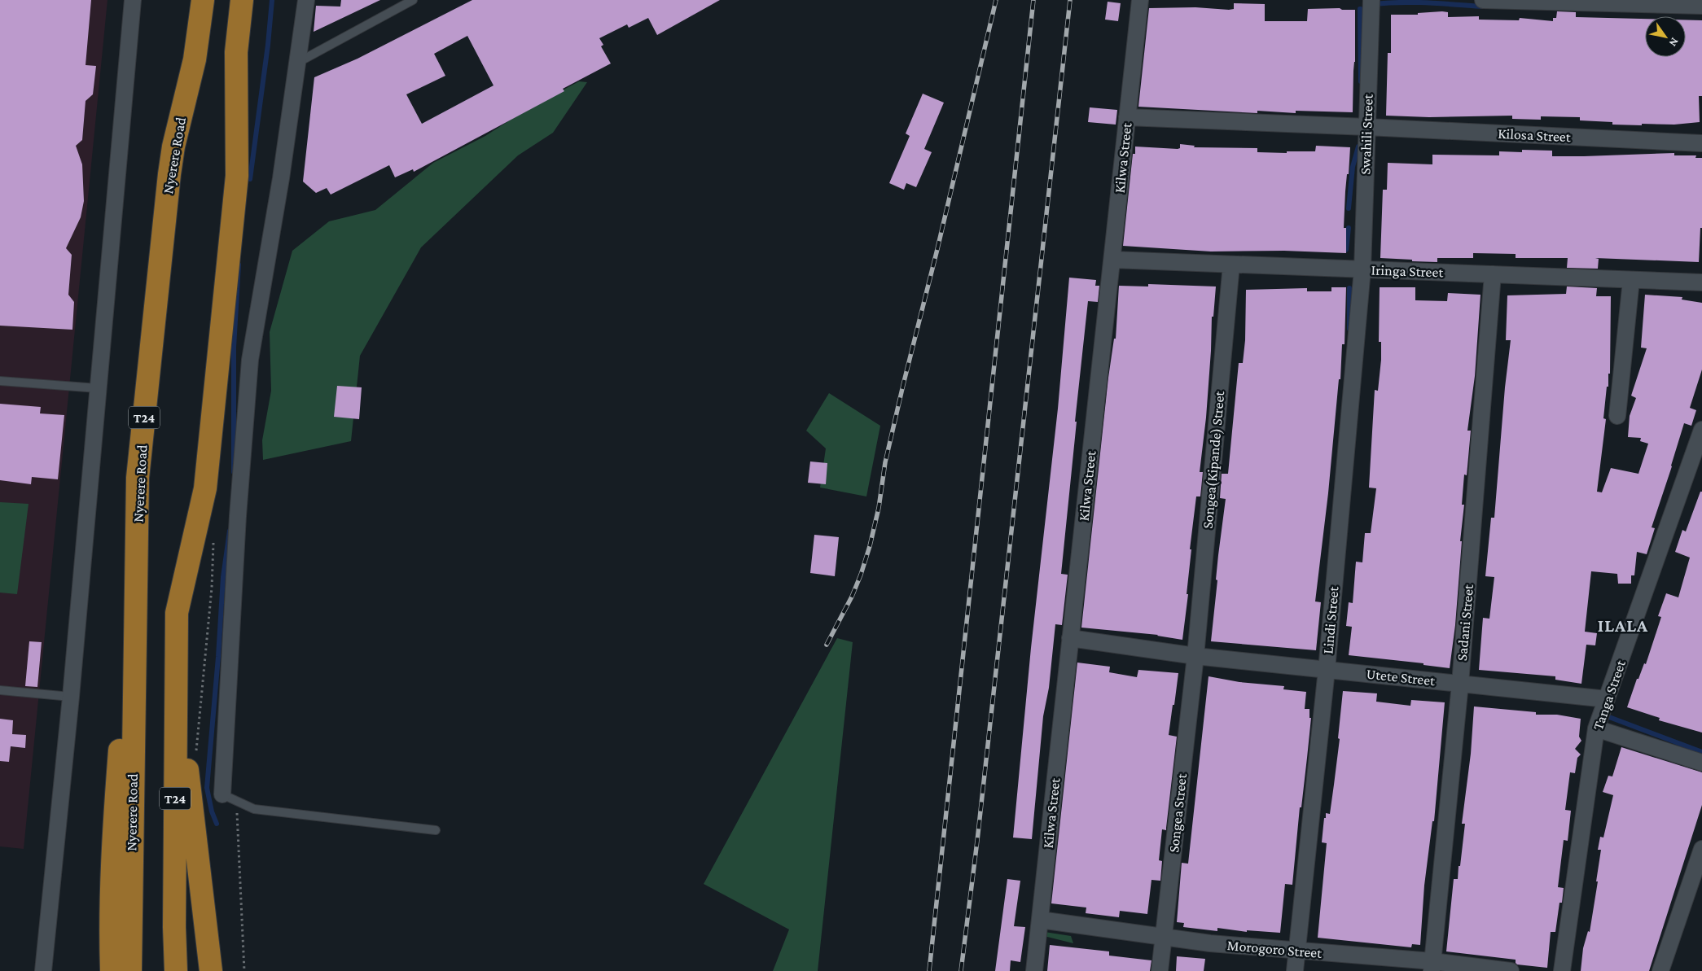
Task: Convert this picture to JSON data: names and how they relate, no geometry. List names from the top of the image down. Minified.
{"streets":{"highway":["Nyerere Road","T24"],"street":["Swahili Street","Kilosa Street","Kilwa Street","Iringa Street","Songea(Kipande) Street","Lindi Street","Sadani Street","Utete Street","Tanga Street","Songea Street","Morogoro Street"]},"crossings":[["Swahili Street","Kilosa Street"],["Swahili Street","Iringa Street"],["Swahili Street","Lindi Street"],["Kilosa Street","Kilwa Street"],["Kilwa Street","Iringa Street"],["Kilwa Street","Utete Street"],["Kilwa Street","Morogoro Street"],["Iringa Street","Songea(Kipande) Street"],["Iringa Street","Lindi Street"],["Iringa Street","Sadani Street"],["Songea(Kipande) Street","Utete Street"],["Songea(Kipande) Street","Songea Street"],["Lindi Street","Utete Street"],["Lindi Street","Morogoro Street"],["Sadani Street","Utete Street"],["Sadani Street","Morogoro Street"],["Utete Street","Tanga Street"],["Utete Street","Songea Street"],["Songea Street","Morogoro Street"]],"districts":["ILALA"],"north":"bottom right"}
